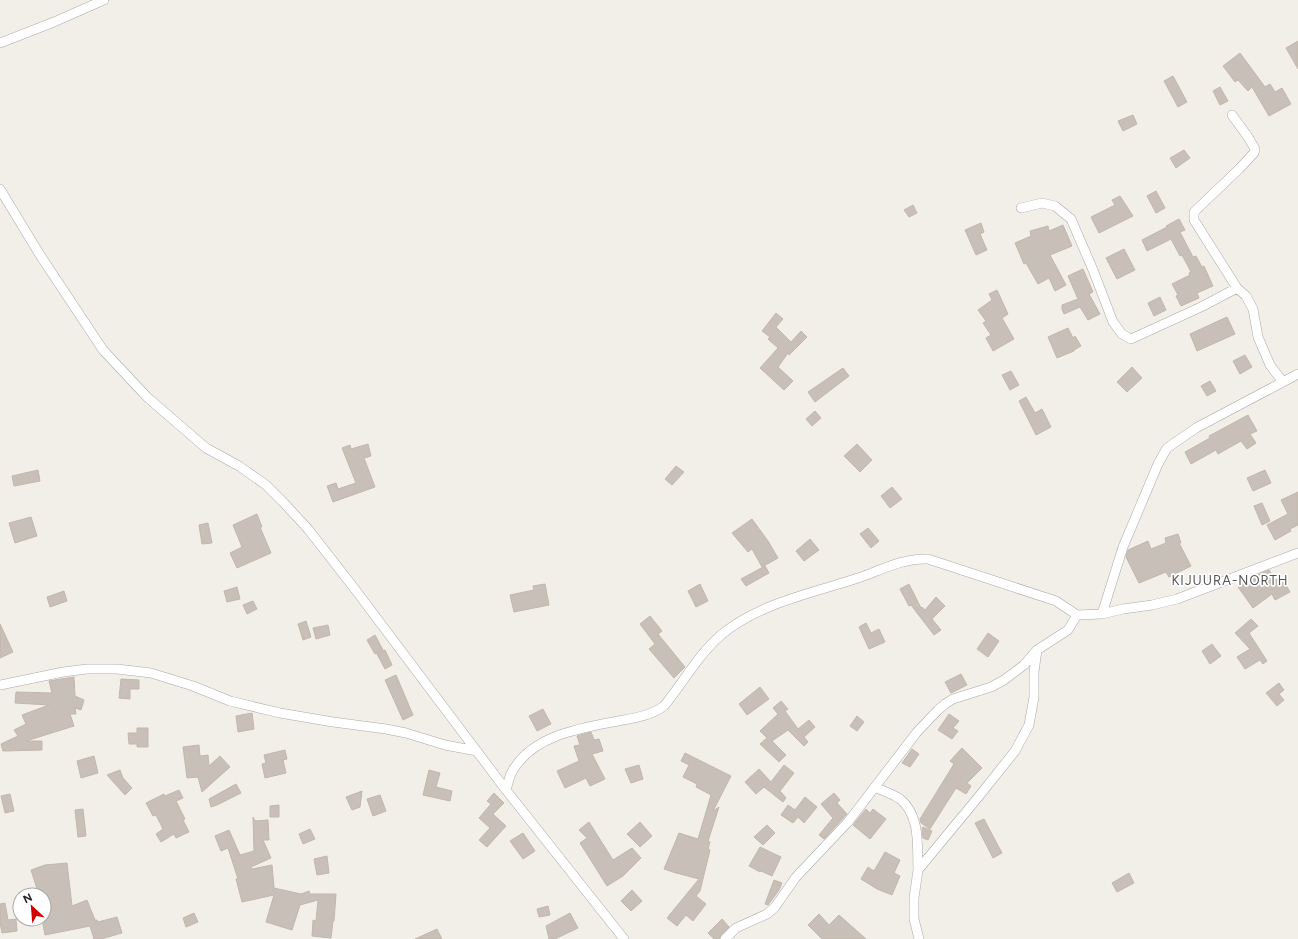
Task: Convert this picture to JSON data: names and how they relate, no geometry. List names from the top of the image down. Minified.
{"districts":["KIJUURA-NORTH"],"north":"top left"}
